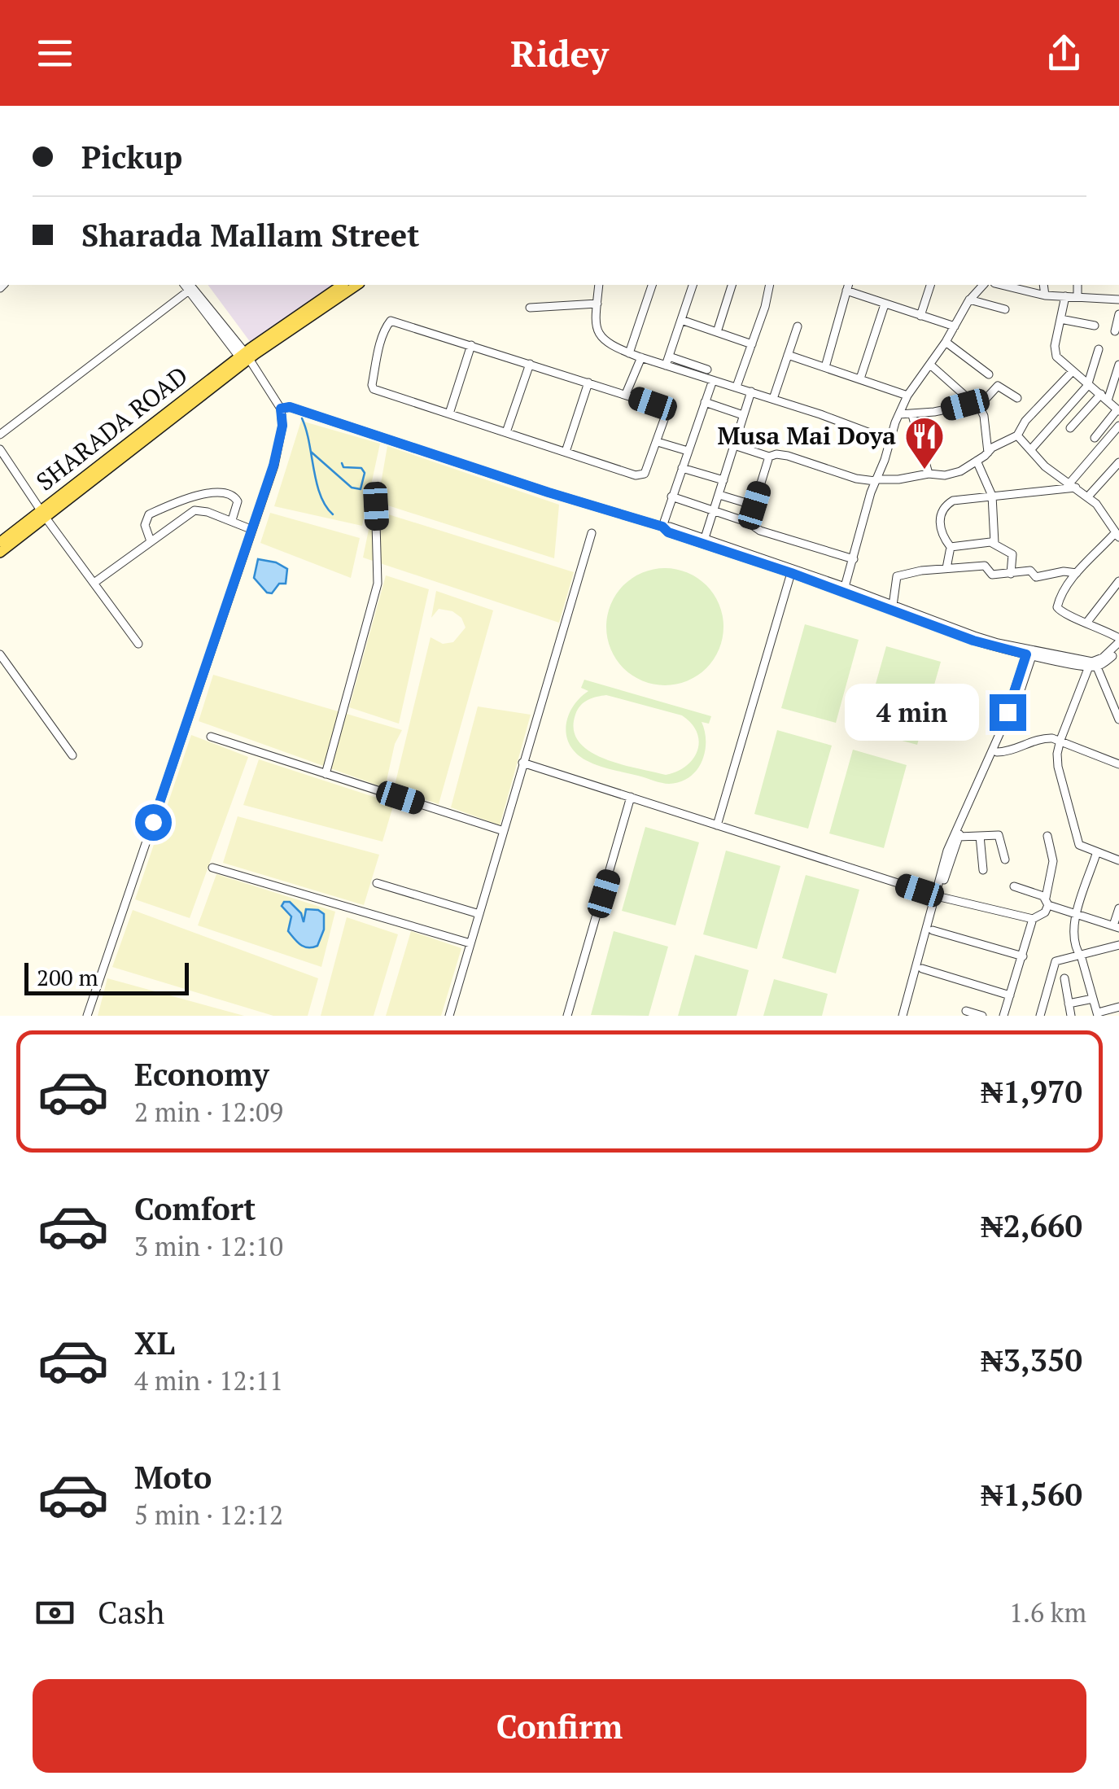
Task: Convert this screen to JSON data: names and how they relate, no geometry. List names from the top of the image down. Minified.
{"streets":{"main road":["SHARADA ROAD"]},"places":{"restaurant":["Musa Mai Doya"]},"scale_bar":"200 m","page":{"header":"Ridey","banner":["Pickup","Sharada Mallam Street"],"bubble":"4 min","scale":"200 m","list":[{"name":"Economy","note":"2 min · 12:09","value":"₦1,970"},{"name":"Comfort","note":"3 min · 12:10","value":"₦2,660"},{"name":"XL","note":"4 min · 12:11","value":"₦3,350"},{"name":"Moto","note":"5 min · 12:12","value":"₦1,560"}],"pay":["Cash","1.6 km"],"buttons":"Confirm"}}
